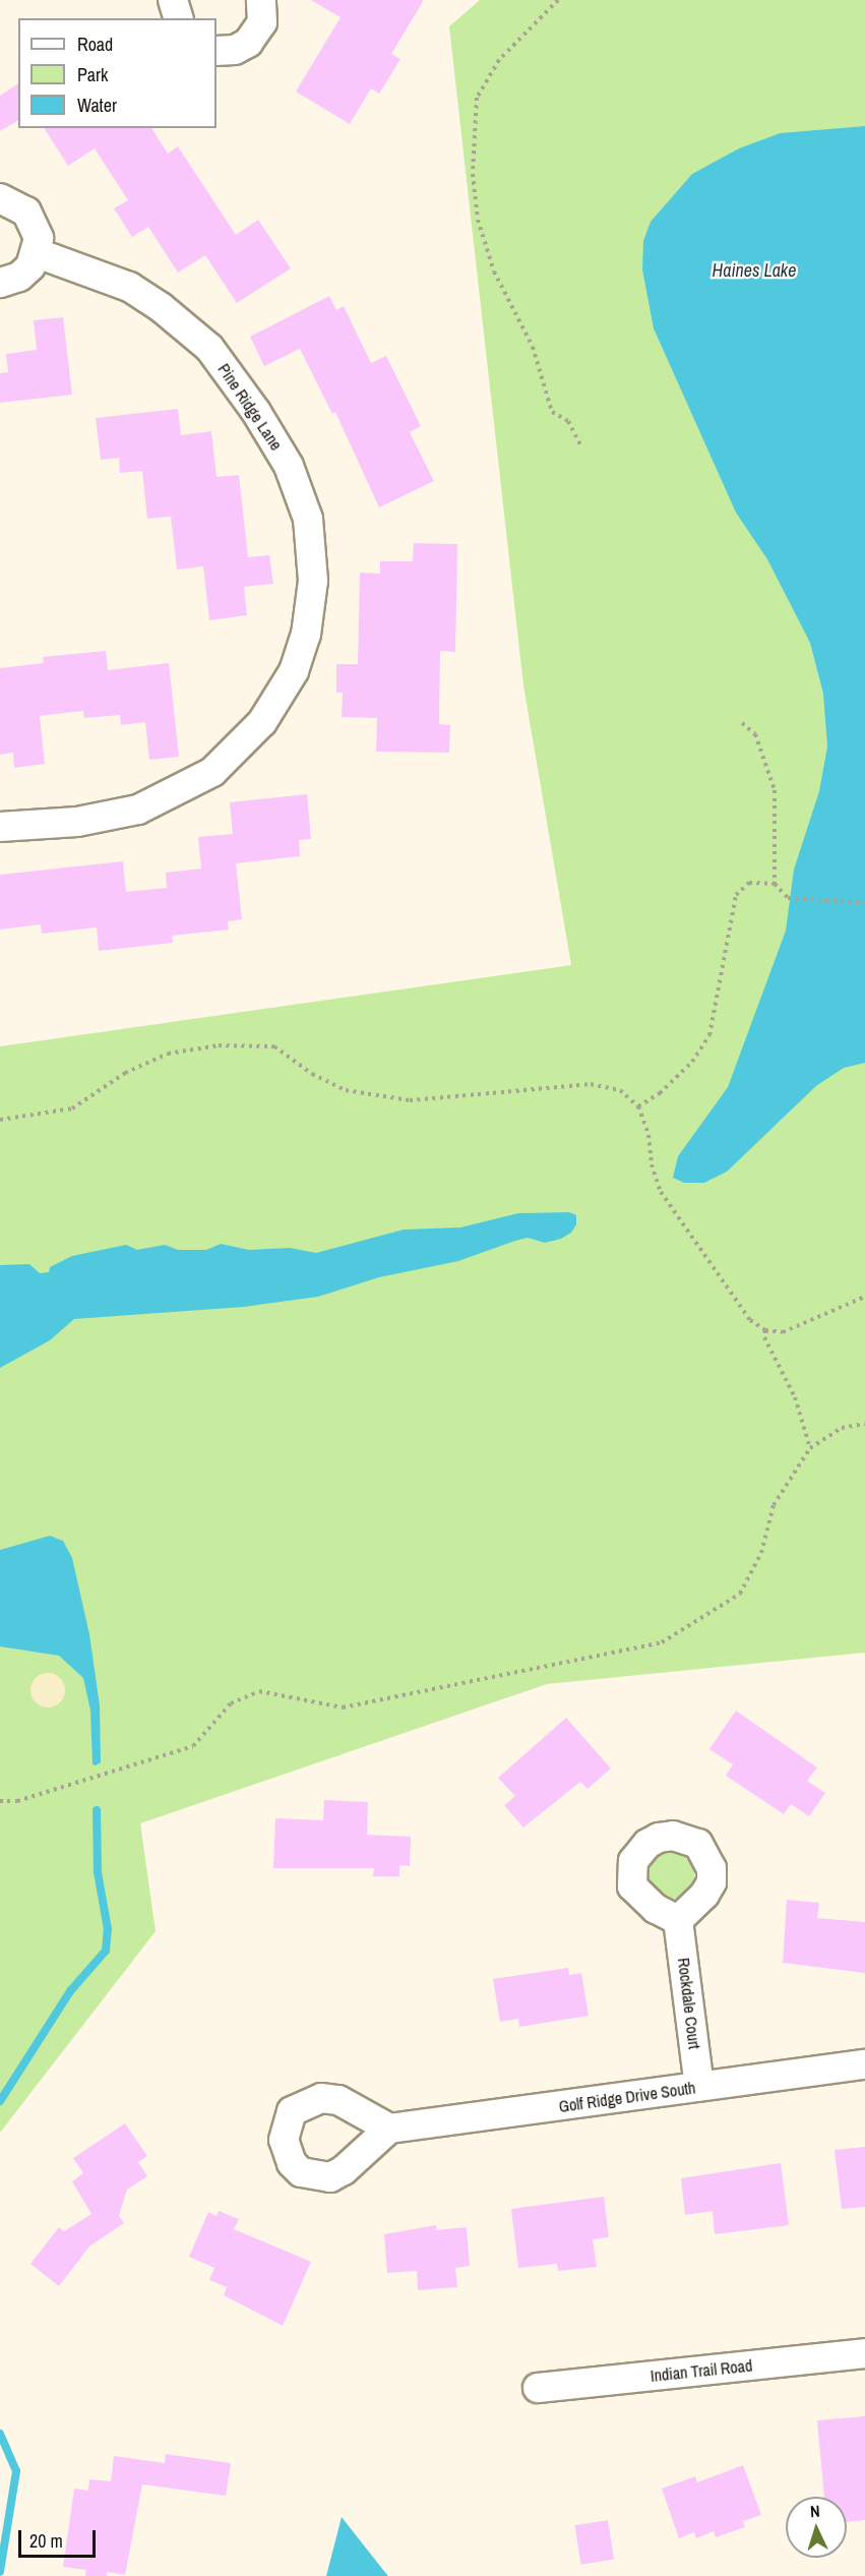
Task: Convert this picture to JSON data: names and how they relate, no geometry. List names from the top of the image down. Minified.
{"streets":{"street":["Pine Ridge Lane","Rockdale Court","Golf Ridge Drive South","Indian Trail Road"]},"crossings":[["Rockdale Court","Golf Ridge Drive South"]],"water":["Haines Lake"],"legend":["Road","Park","Water"],"scale_bar":"20 m","north":"top"}
